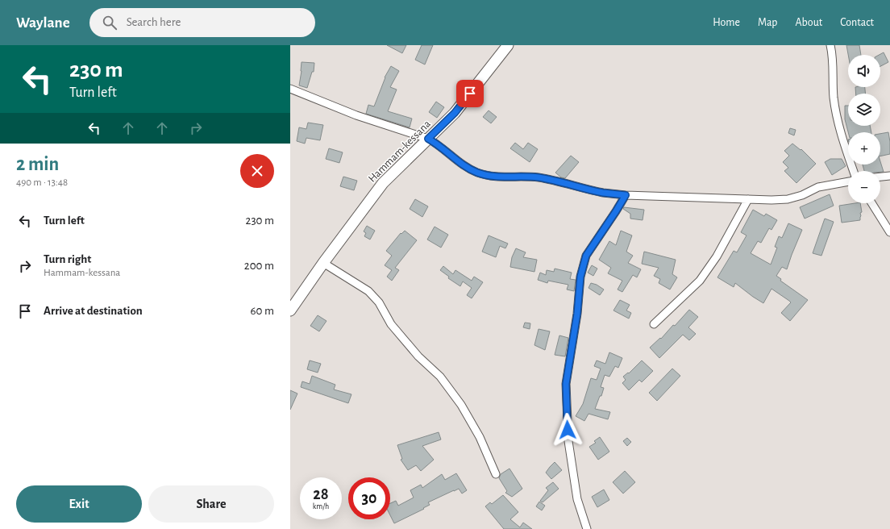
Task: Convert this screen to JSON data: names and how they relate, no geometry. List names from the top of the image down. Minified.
{"streets":{"street":["Hammam-kessana"]},"page":{"header":"Waylane","search":"Search here","nav":["Home","Map","About","Contact"],"turn":["230 m","Turn left"],"map_buttons":["+","−"],"heading":["2 min","490 m · 13:48"],"list":[{"name":"Turn left","value":"230 m"},{"name":"Turn right","note":"Hammam-kessana","value":"200 m"},{"name":"Arrive at destination","value":"60 m"}],"speed":"28 km/h","limit":"30","buttons":["Exit","Share"]}}
